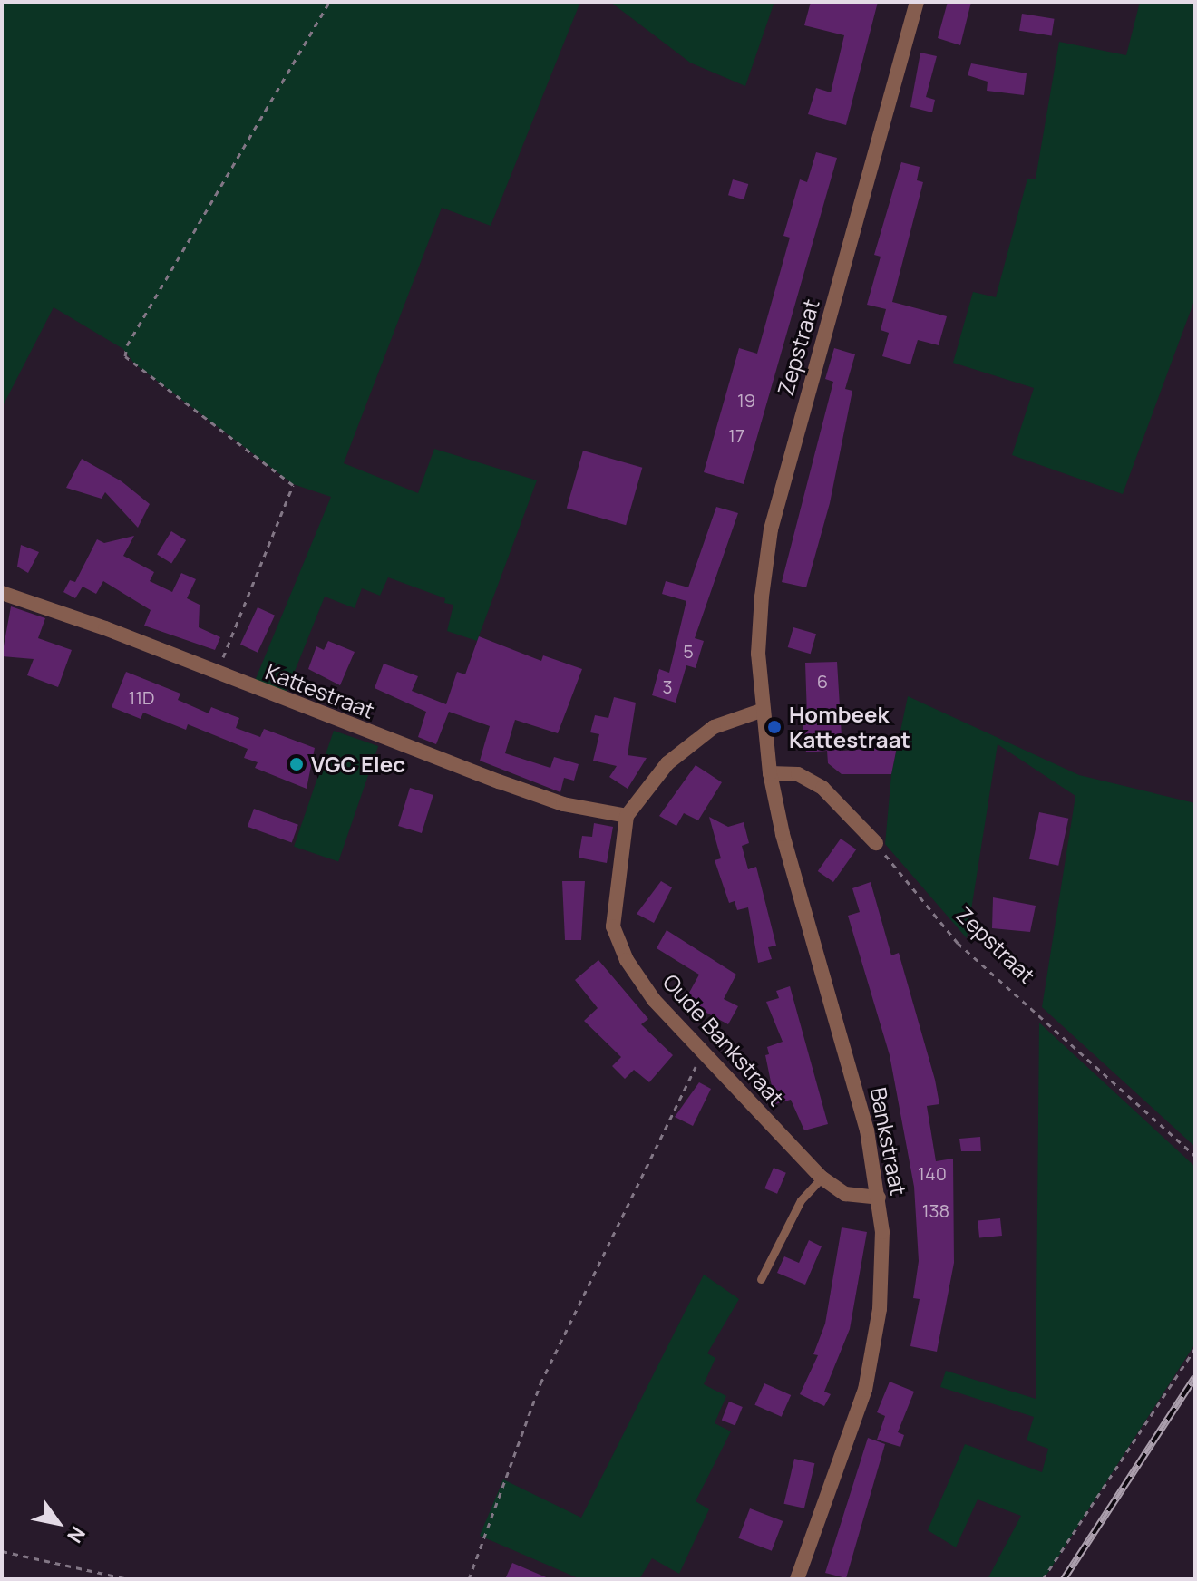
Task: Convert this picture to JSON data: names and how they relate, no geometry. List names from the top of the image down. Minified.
{"streets":{"street":["Zepstraat","Kattestraat","Oude Bankstraat","Bankstraat"]},"crossings":[["Zepstraat","Bankstraat"],["Kattestraat","Oude Bankstraat"],["Oude Bankstraat","Bankstraat"]],"places":["Hombeek Kattestraat","VGC Elec"],"house_numbers":["19","17","5","6","3","11D","140","138"],"north":"bottom right"}
